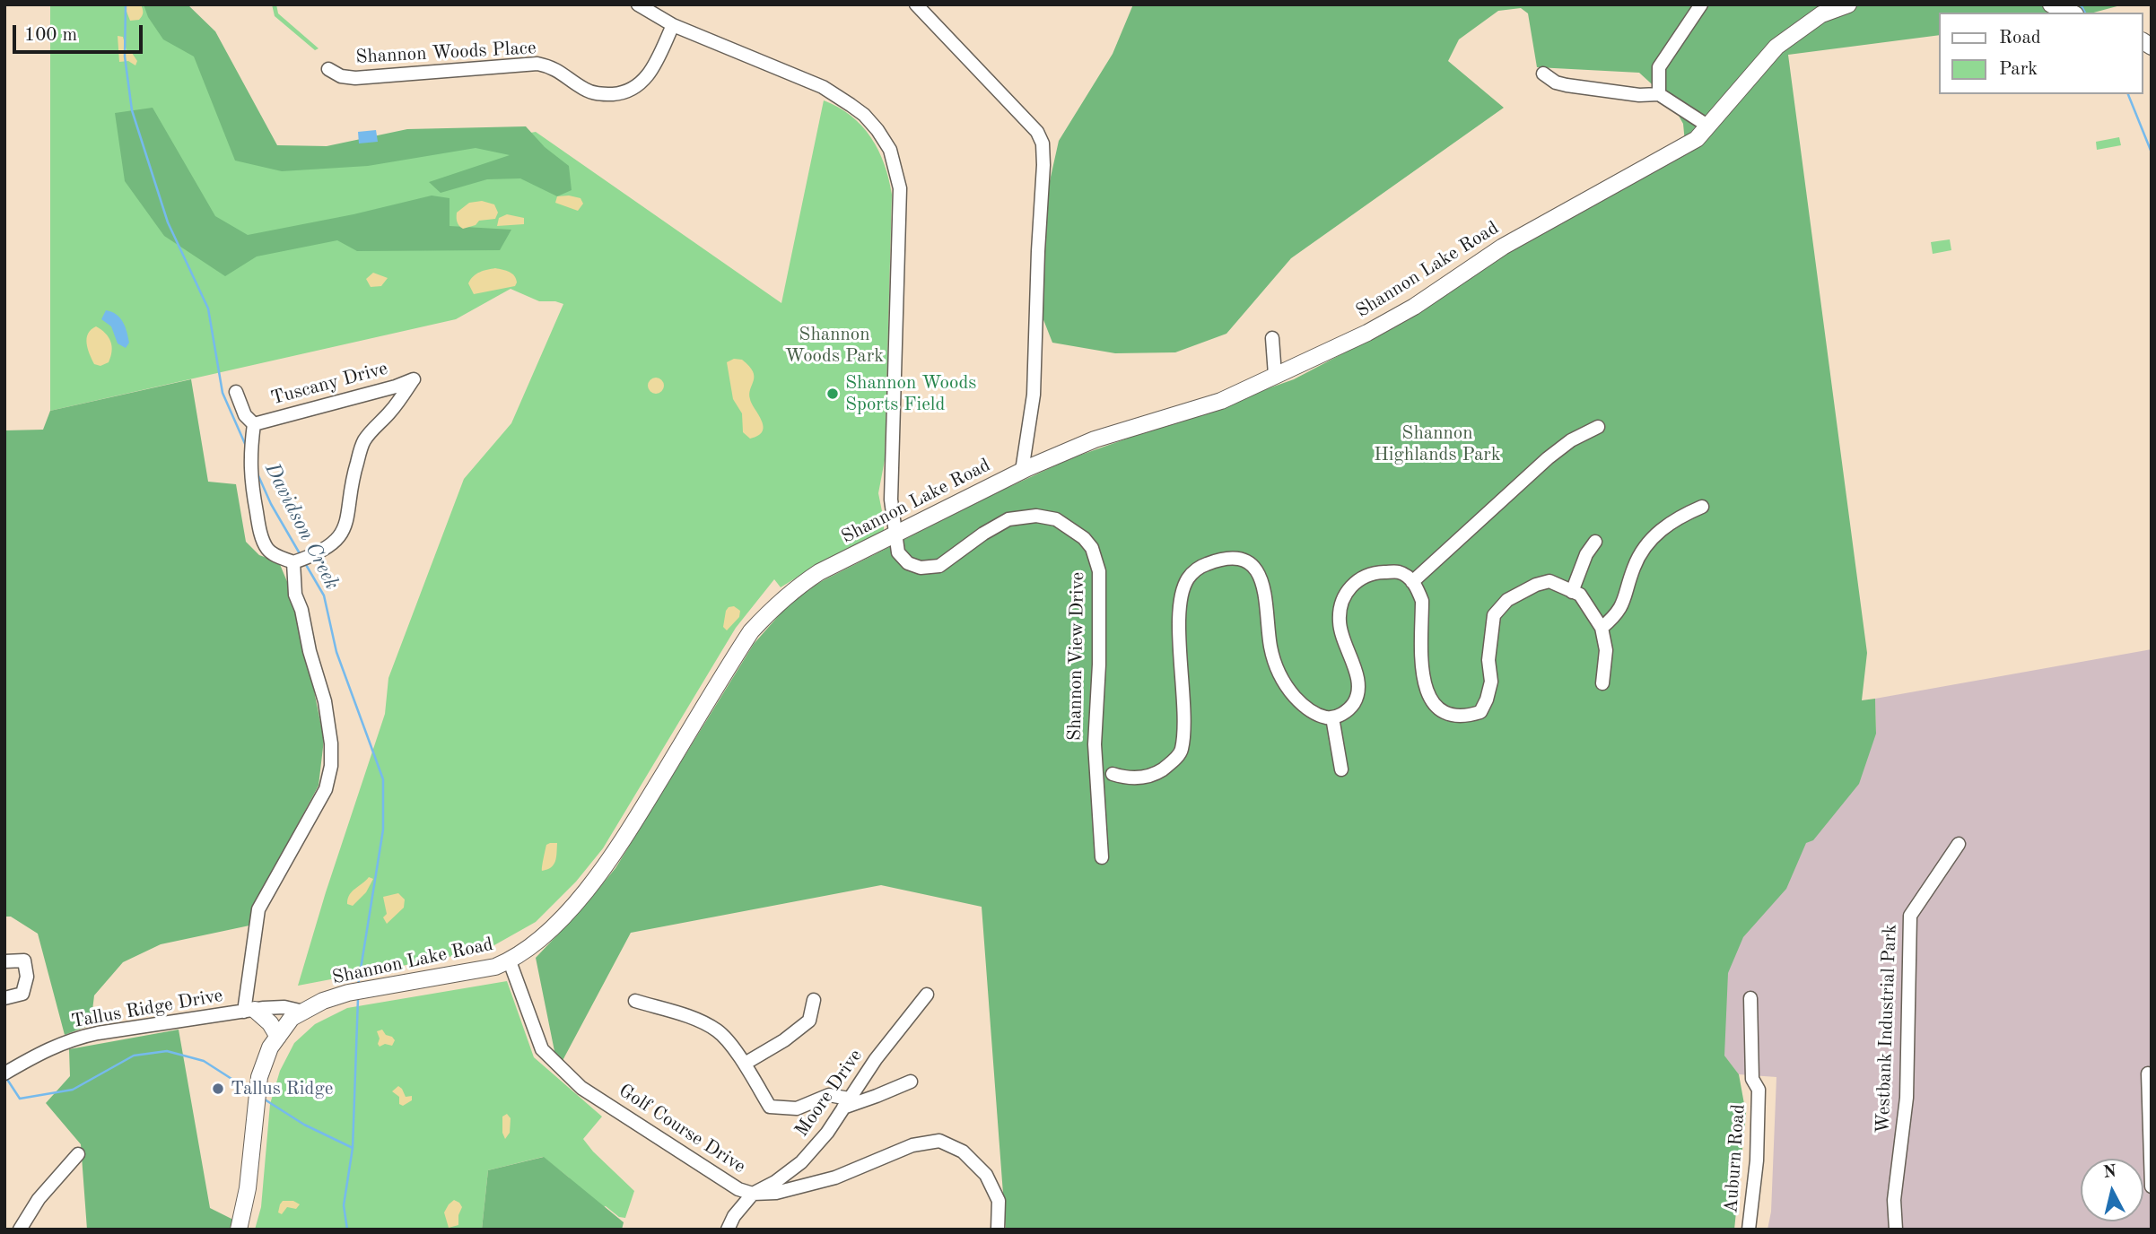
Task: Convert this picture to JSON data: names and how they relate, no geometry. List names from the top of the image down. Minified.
{"streets":{"main road":["Shannon Lake Road"],"street":["Shannon Woods Place","Tuscany Drive","Shannon View Drive","Tallus Ridge Drive","Westbank Industrial Park","Moore Drive","Golf Course Drive","Auburn Road"]},"crossings":[["Shannon Lake Road","Shannon View Drive"],["Shannon Lake Road","Tallus Ridge Drive"],["Shannon Lake Road","Golf Course Drive"],["Moore Drive","Golf Course Drive"]],"water":["Davidson Creek"],"parks":["Shannon Woods Park","Shannon Highlands Park"],"places":["Shannon Woods Sports Field","Tallus Ridge"],"legend":["Road","Park"],"scale_bar":"100 m","north":"top"}
